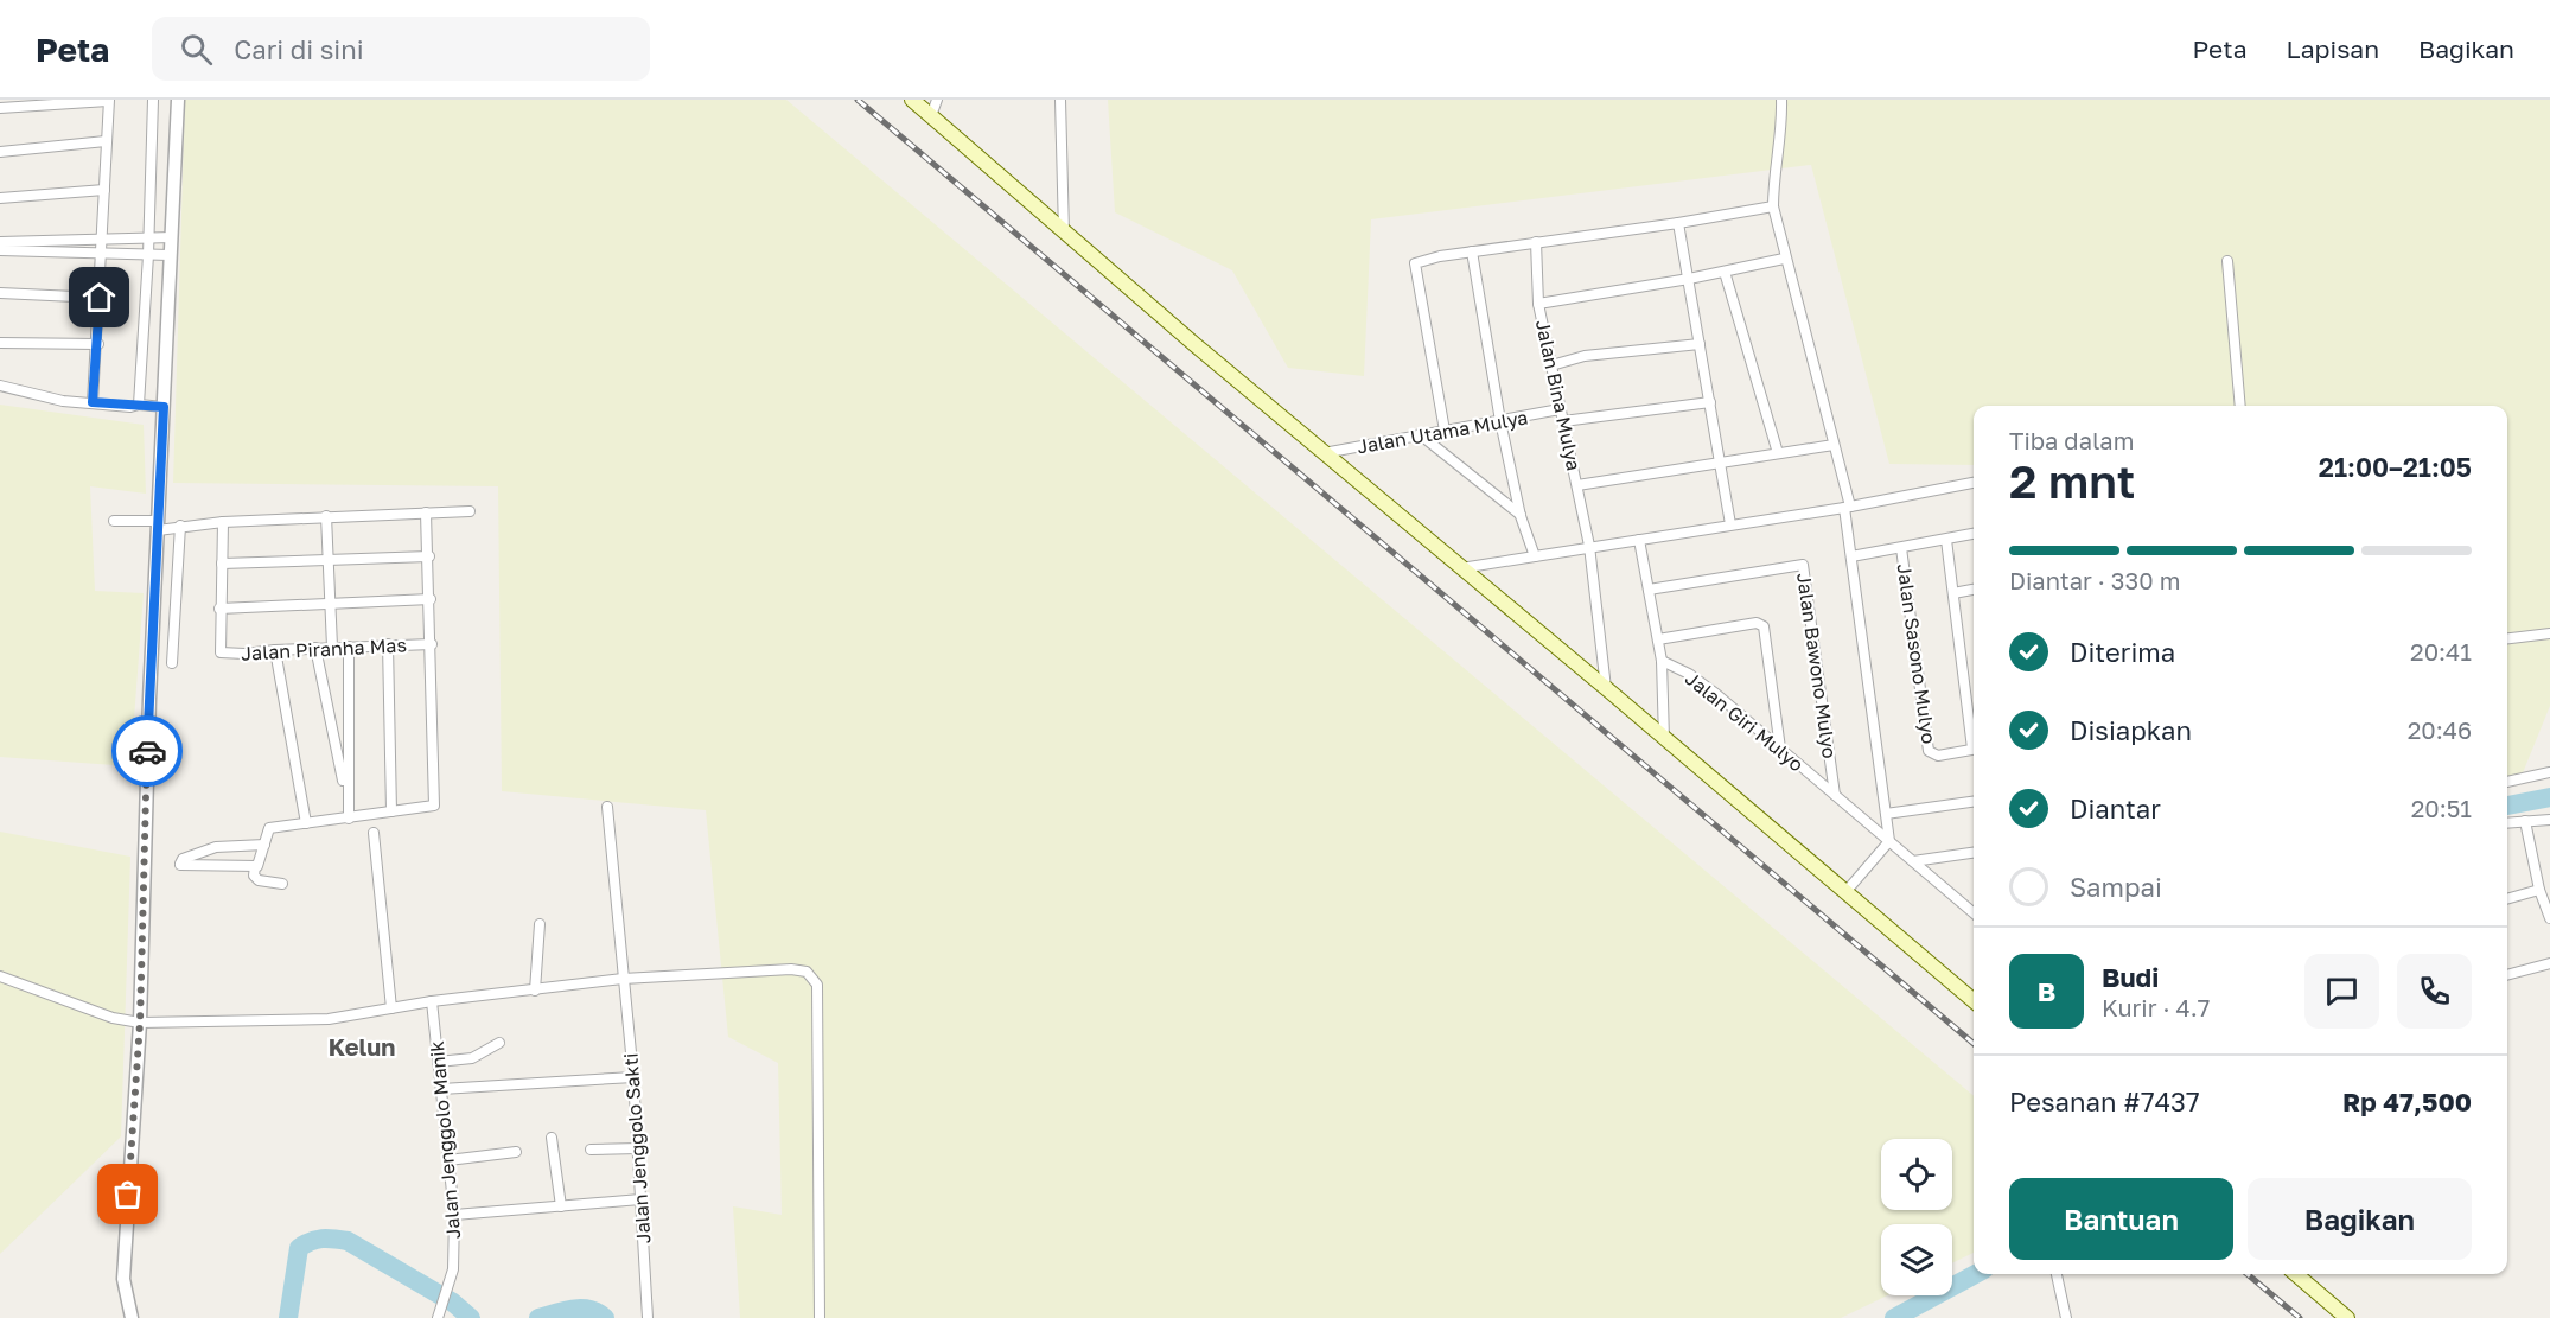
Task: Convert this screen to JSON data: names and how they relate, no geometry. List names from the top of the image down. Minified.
{"streets":{"street":["Jalan Bina Mulya","Jalan Utama Mulya","Jalan Piranha Mas","Jalan Sasono Mulyo","Jalan Bawono Mulyo","Jalan Giri Mulyo","Jalan Jenggolo Manik","Jalan Jenggolo Sakti"]},"crossings":[["Jalan Bina Mulya","Jalan Utama Mulya"],["Jalan Bawono Mulyo","Jalan Giri Mulyo"]],"districts":["Kelun"],"page":{"header":"Peta","search":"Cari di sini","nav":["Peta","Lapisan","Bagikan"],"heading":["2 mnt","Tiba dalam","21:00–21:05"],"panel":["Budi","Kurir · 4.7","Pesanan #7437","Rp 47,500"],"bar":"Diantar · 330 m","list":[["Diterima","20:41"],["Disiapkan","20:46"],["Diantar","20:51"],"Sampai"],"round":"B","buttons":["Bantuan","Bagikan"]}}
